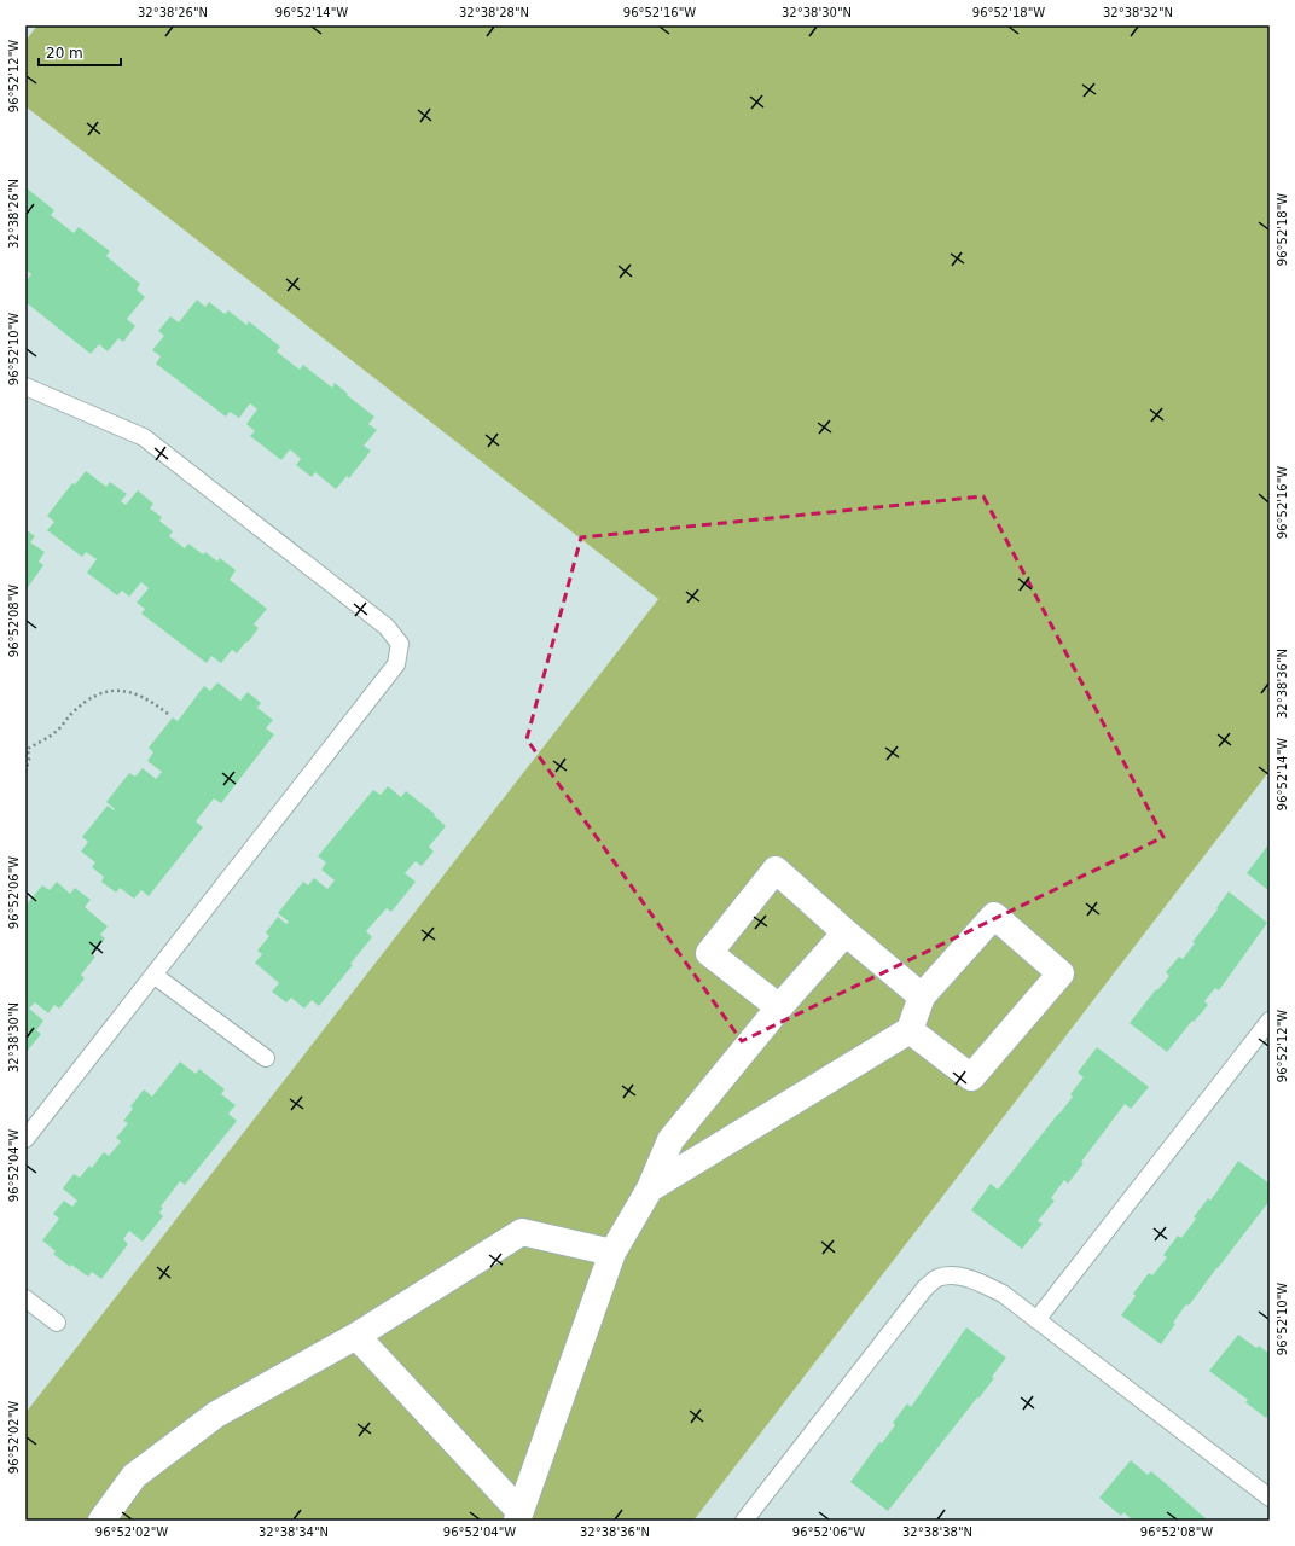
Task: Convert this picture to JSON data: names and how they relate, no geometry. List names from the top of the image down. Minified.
{"scale_bar":"20 m","coordinates":["32°38'26\"N","96°52'14\"W","32°38'28\"N","96°52'16\"W","32°38'30\"N","96°52'18\"W","32°38'32\"N","96°52'12\"W","96°52'10\"W","96°52'08\"W","32°38'36\"N","96°52'06\"W","96°52'04\"W","96°52'02\"W","32°38'34\"N","32°38'38\"N"]}
